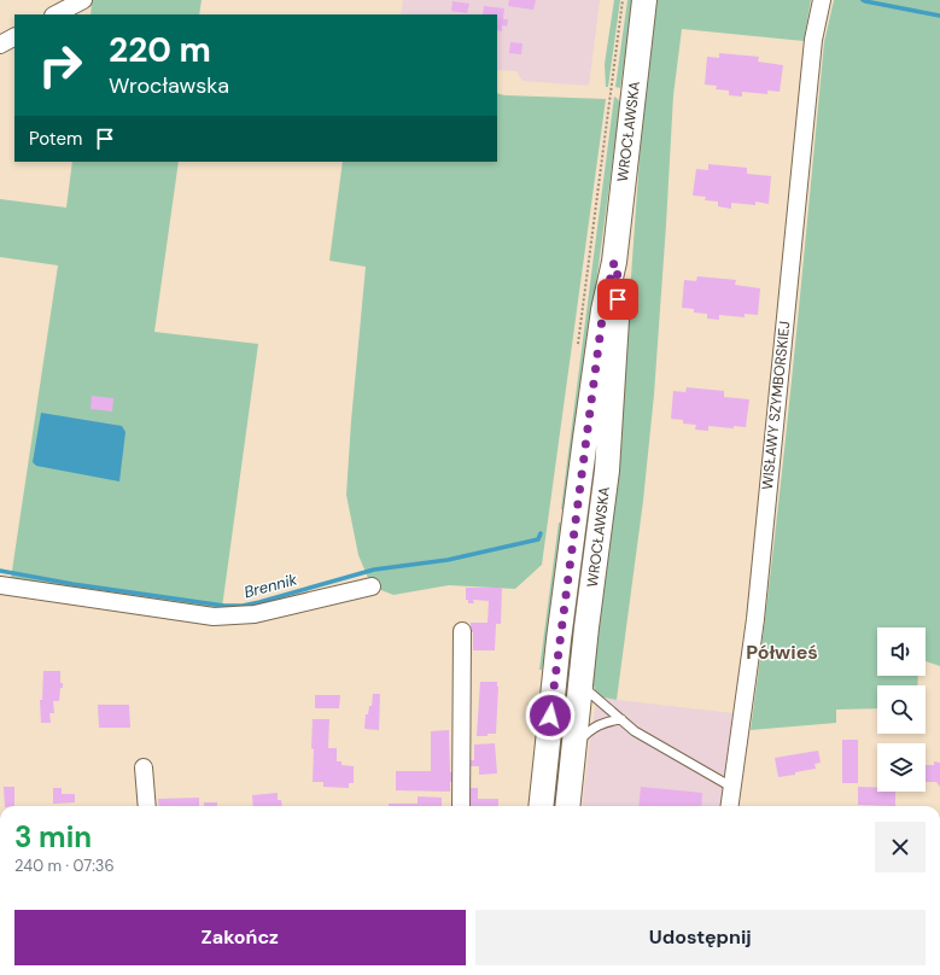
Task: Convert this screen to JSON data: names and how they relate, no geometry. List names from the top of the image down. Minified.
{"streets":{"main road":["WROCŁAWSKA"],"street":["WISŁAWY SZYMBORSKIEJ"]},"districts":["Półwieś"],"water":["Brennik"],"page":{"turn":["220 m","Wrocławska"],"then":"Potem","heading":["3 min","240 m · 07:36"],"buttons":["Zakończ","Udostępnij"]}}
